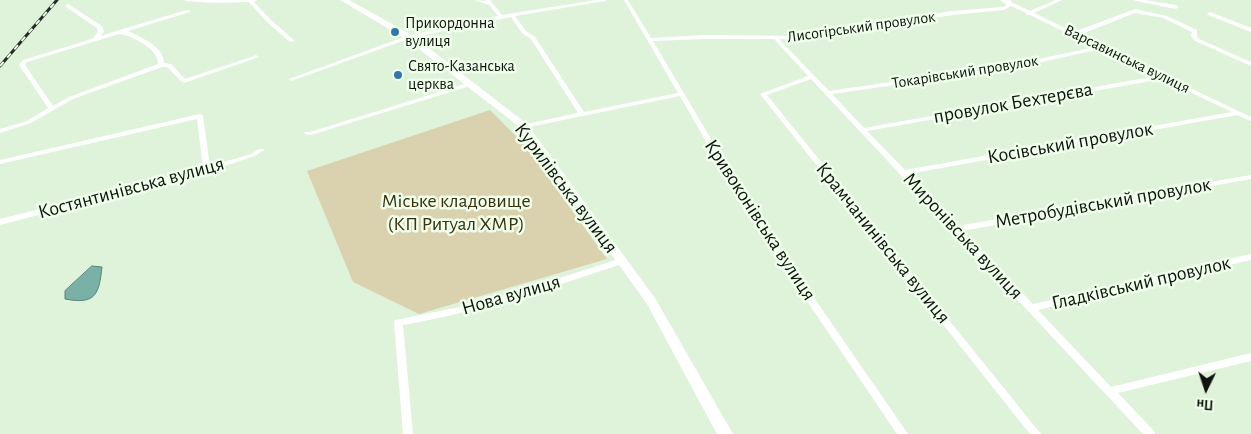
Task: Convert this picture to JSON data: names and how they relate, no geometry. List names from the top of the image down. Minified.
{"streets":{"main road":["Курилівська вулиця"],"street":["Лисогірський провулок","Варсавинська вулиця","Токарівський провулок","провулок Бехтерєва","Косівський провулок","Костянтинівська вулиця","Метробудівський провулок","Кривоконівська вулиця","Миронівська вулиця","Крамчанинівська вулиця","Гладківський провулок","Нова вулиця"]},"crossings":[["Лисогірський провулок","Варсавинська вулиця"],["Лисогірський провулок","Кривоконівська вулиця"],["Лисогірський провулок","Миронівська вулиця"],["Варсавинська вулиця","Токарівський провулок"],["Варсавинська вулиця","провулок Бехтерєва"],["Варсавинська вулиця","Косівський провулок"],["Токарівський провулок","Миронівська вулиця"],["провулок Бехтерєва","Миронівська вулиця"],["Косівський провулок","Миронівська вулиця"],["Курилівська вулиця","Нова вулиця"],["Метробудівський провулок","Миронівська вулиця"],["Миронівська вулиця","Крамчанинівська вулиця"],["Миронівська вулиця","Гладківський провулок"]],"parks":["Міське кладовище (КП Ритуал ХМР)"],"places":["Прикордонна вулиця","Свято-Казанська церква"],"north":"bottom"}
